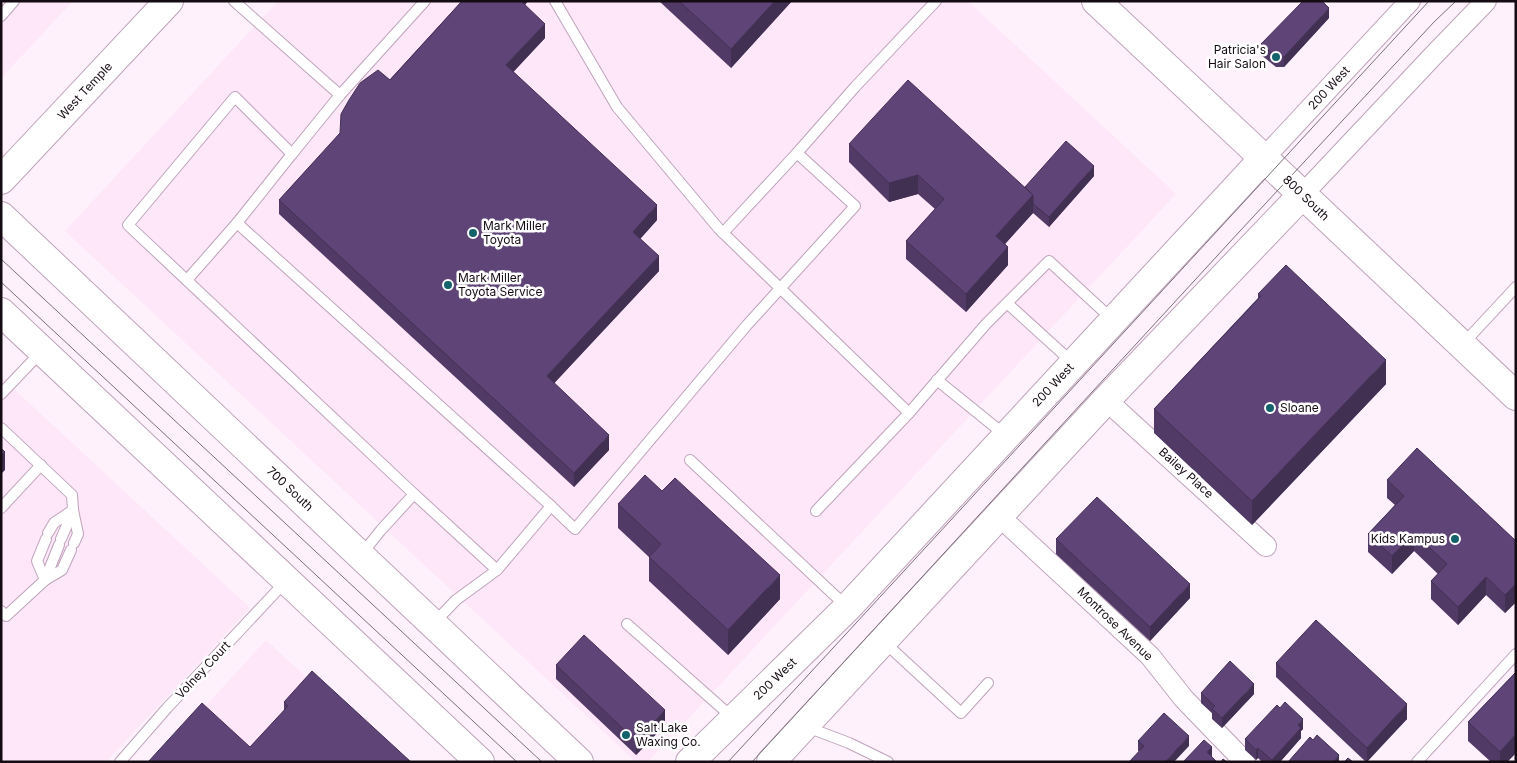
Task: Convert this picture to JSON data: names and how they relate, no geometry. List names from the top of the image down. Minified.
{"streets":{"street":["200 West","West Temple","800 South","Bailey Place","700 South","Montrose Avenue"],"lane":["Volney Court"]},"crossings":[["200 West","800 South"]],"places":["Patricia's Hair Salon","Mark Miller Toyota","Mark Miller Toyota Service","Sloane","Kids Kampus","Salt Lake Waxing Co."]}
